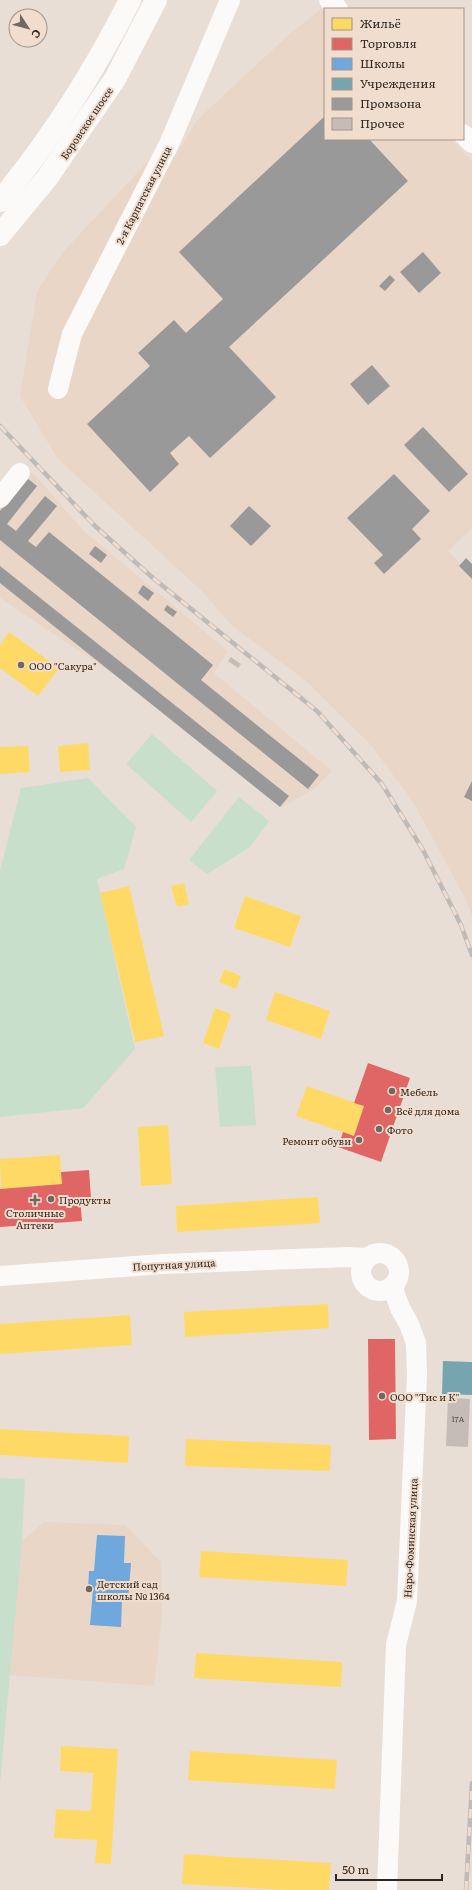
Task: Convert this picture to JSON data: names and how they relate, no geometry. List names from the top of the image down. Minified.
{"streets":{"main road":["Боровское шоссе"],"street":["2-я Карпатская улица","Попутная улица","Наро-Фоминская улица"]},"crossings":[["Попутная улица","Наро-Фоминская улица"]],"places":{"other":["ООО \"Сакура\"","Мебель","Всё для дома","Фото","Ремонт обуви","Продукты","ООО \"Тис и К\"","Детский сад школы № 1364"],"health":["Столичные Аптеки"]},"house_numbers":["17А"],"legend":["Жильё","Торговля","Школы","Учреждения","Промзона","Прочее"],"scale_bar":"50 m","north":"bottom right"}
